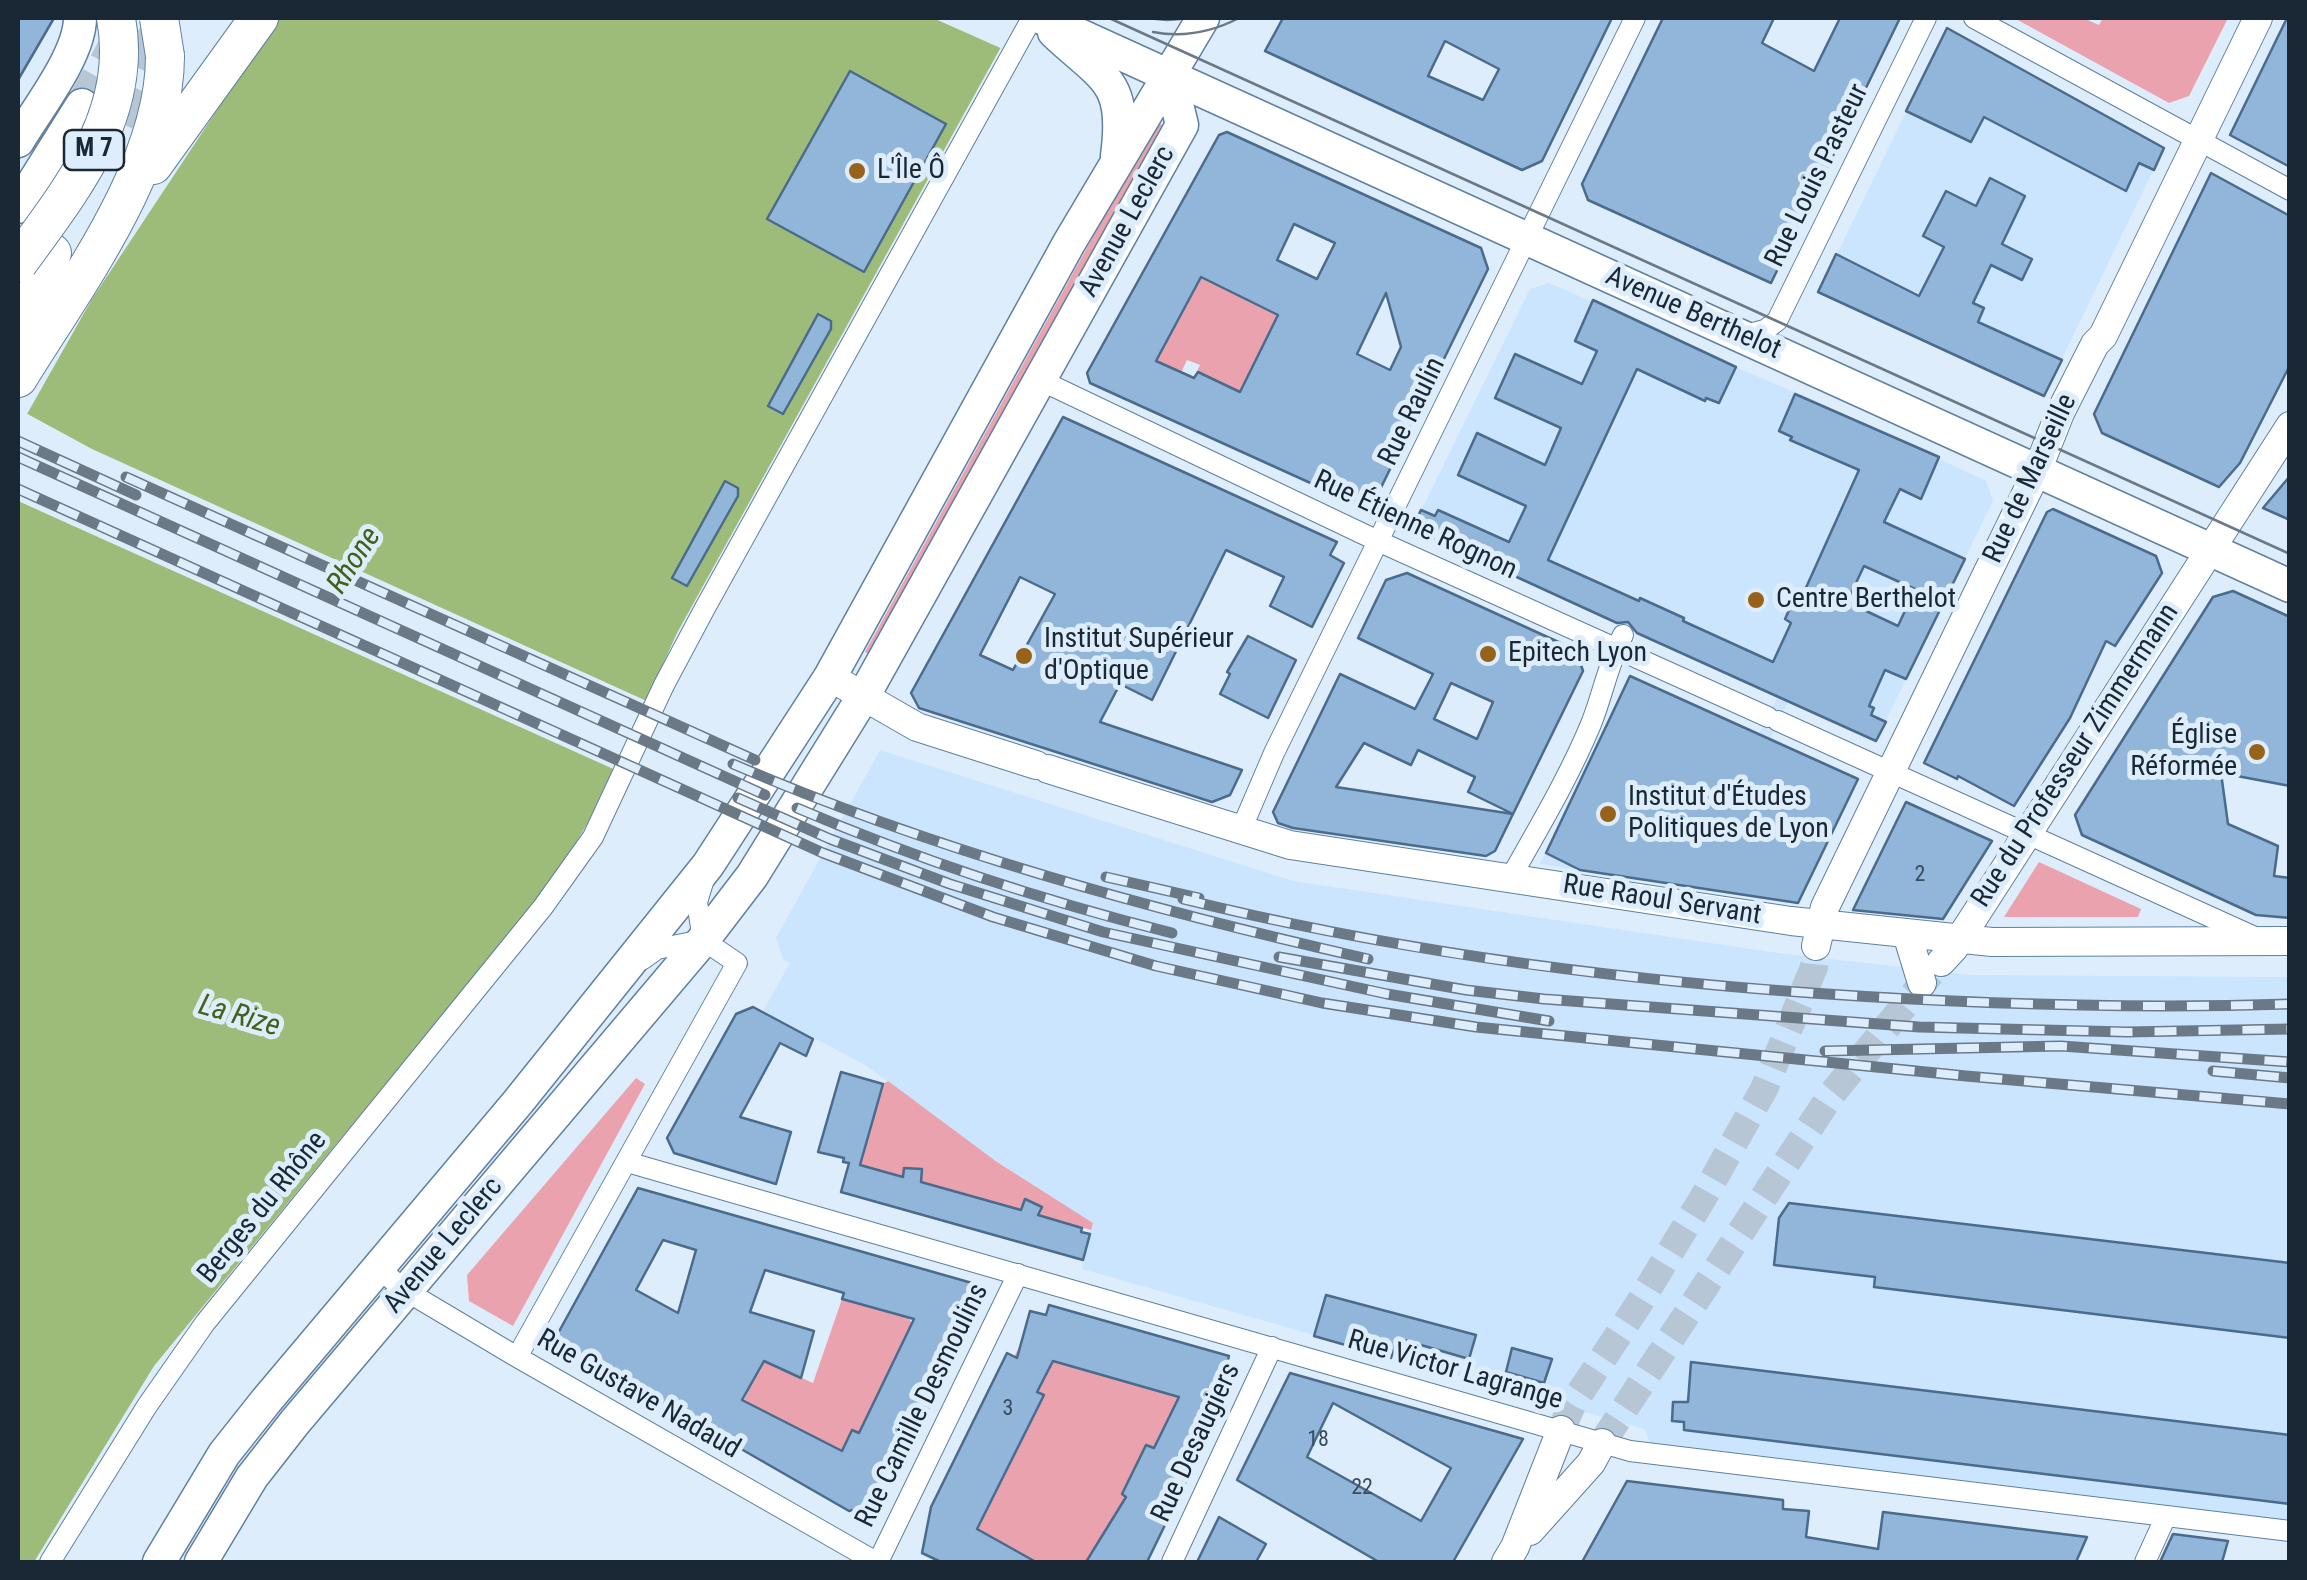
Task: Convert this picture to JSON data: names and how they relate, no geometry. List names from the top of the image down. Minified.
{"streets":{"highway":["M 7"],"main road":["Avenue Leclerc","Avenue Berthelot"],"street":["Rue Louis Pasteur","Rue Raulin","Rue de Marseille","Rue Étienne Rognon","Rue du Professeur Zimmermann","Rue Raoul Servant","Berges du Rhône","Rue Victor Lagrange","Rue Gustave Nadaud","Rue Camille Desmoulins","Rue Desaugiers"]},"crossings":[["Rue Louis Pasteur","Avenue Berthelot"],["Avenue Leclerc","Avenue Berthelot"],["Avenue Leclerc","Rue Étienne Rognon"],["Avenue Leclerc","Rue Raoul Servant"],["Avenue Leclerc","Rue Gustave Nadaud"],["Avenue Berthelot","Rue Raulin"],["Avenue Berthelot","Rue de Marseille"],["Avenue Berthelot","Rue du Professeur Zimmermann"],["Avenue Berthelot","Berges du Rhône"],["Rue Raulin","Rue Étienne Rognon"],["Rue Raulin","Rue Raoul Servant"],["Rue de Marseille","Rue Étienne Rognon"],["Rue de Marseille","Rue Raoul Servant"],["Rue Étienne Rognon","Rue du Professeur Zimmermann"],["Rue Étienne Rognon","Rue Raoul Servant"],["Rue du Professeur Zimmermann","Rue Raoul Servant"],["Rue Victor Lagrange","Rue Camille Desmoulins"],["Rue Victor Lagrange","Rue Desaugiers"],["Rue Gustave Nadaud","Rue Camille Desmoulins"]],"water":["Rhone","La Rize"],"places":["L'Île Ô","Centre Berthelot","Epitech Lyon","Institut Supérieur d'Optique","Église Réformée","Institut d'Études Politiques de Lyon"],"house_numbers":["2","3","18","22"]}
